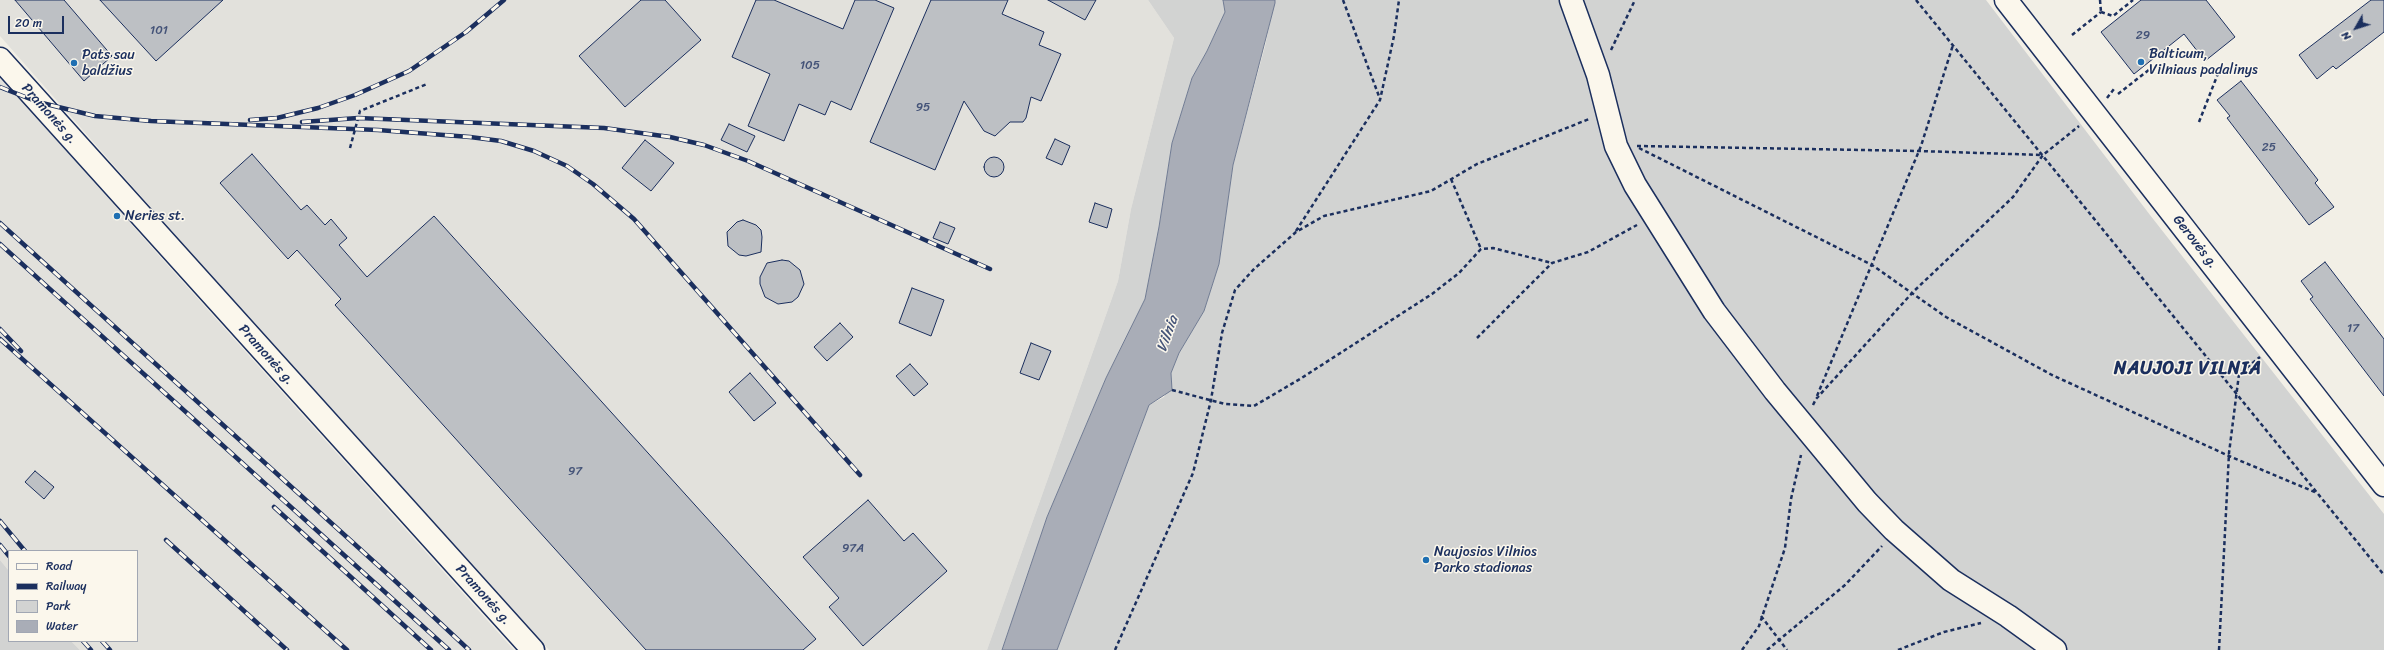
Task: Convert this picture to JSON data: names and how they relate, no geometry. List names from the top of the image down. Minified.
{"streets":{"street":["Pramonės g.","Gerovės g."]},"districts":["NAUJOJI VILNIA"],"water":["Vilnia"],"places":["Balticum, Vilniaus padalinys","Pats sau baldžius","Neries st.","Naujosios Vilnios Parko stadionas"],"house_numbers":["101","29","105","95","25","17","97","97A"],"legend":["Road","Railway","Park","Water"],"scale_bar":"20 m","north":"bottom left"}
